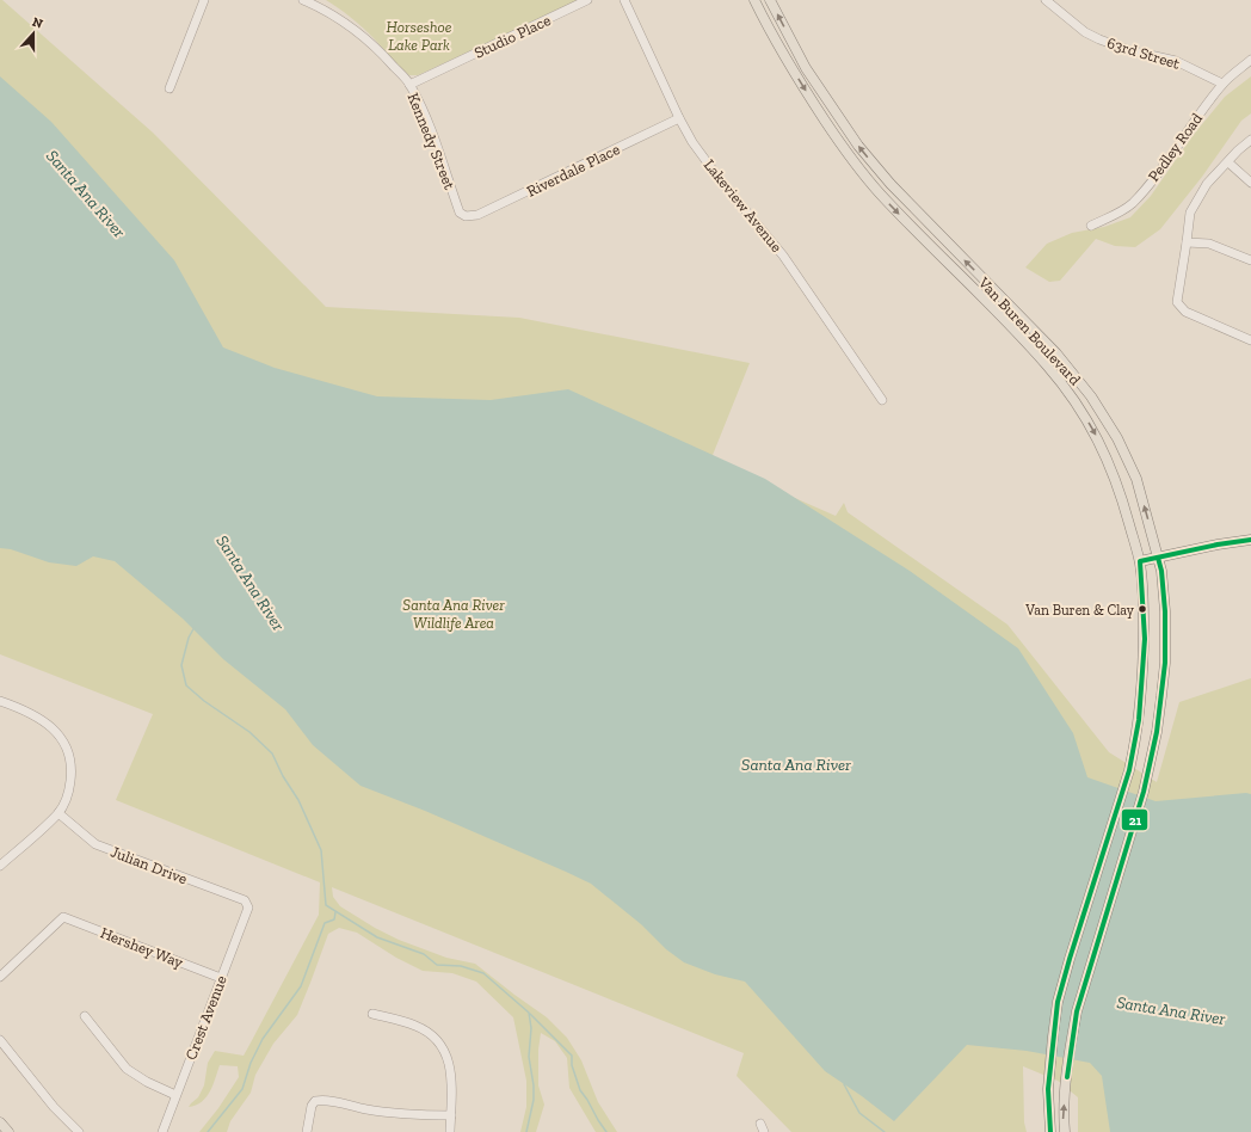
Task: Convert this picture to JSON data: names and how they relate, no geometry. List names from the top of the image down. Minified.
{"streets":{"main road":["Van Buren Boulevard"],"street":["Studio Place","63rd Street","Kennedy Street","Pedley Road","Riverdale Place","Lakeview Avenue","Julian Drive","Hershey Way","Crest Avenue"]},"crossings":[["Studio Place","Kennedy Street"],["63rd Street","Pedley Road"],["Kennedy Street","Riverdale Place"],["Riverdale Place","Lakeview Avenue"],["Julian Drive","Crest Avenue"],["Hershey Way","Crest Avenue"]],"water":["Santa Ana River"],"parks":["Horseshoe Lake Park","Santa Ana River Wildlife Area"],"places":["Van Buren & Clay"],"lines":["transit line 21"],"north":"top"}
